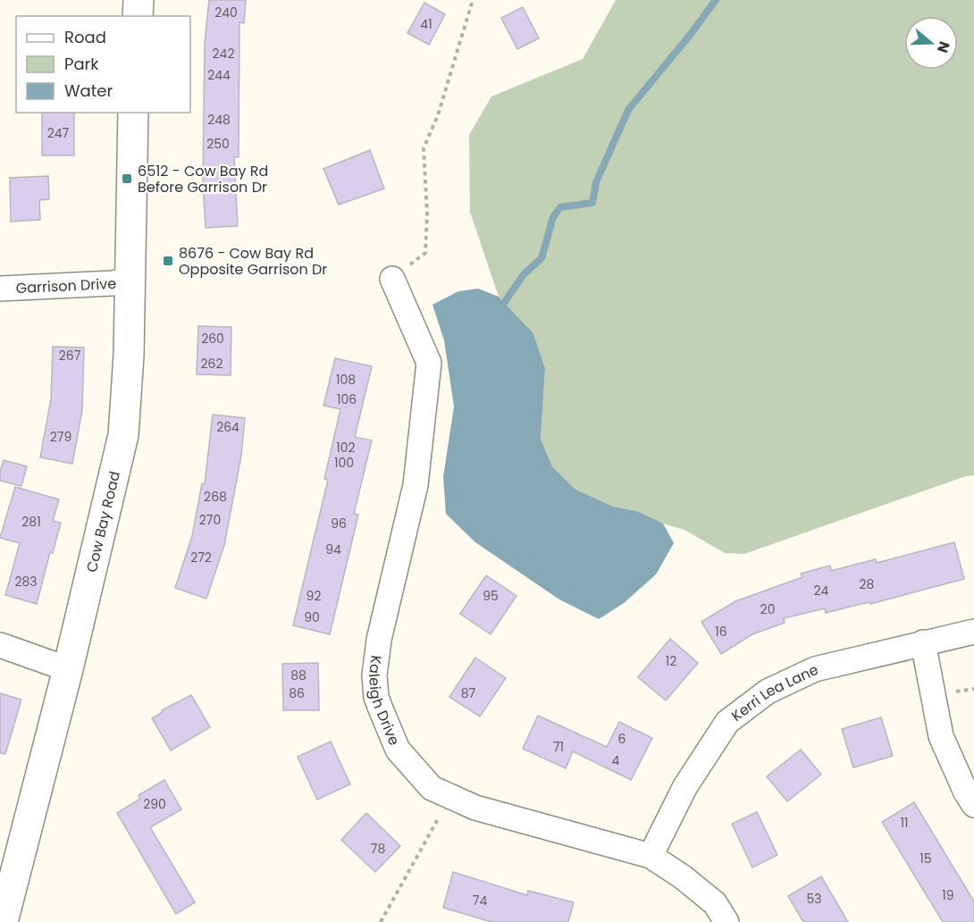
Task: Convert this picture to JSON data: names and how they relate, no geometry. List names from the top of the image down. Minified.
{"streets":{"main road":["Cow Bay Road"],"street":["Garrison Drive","Kerri Lea Lane","Kaleigh Drive"]},"crossings":[["Garrison Drive","Cow Bay Road"],["Kerri Lea Lane","Kaleigh Drive"]],"places":{"transit":["6512 - Cow Bay Rd Before Garrison Dr","8676 - Cow Bay Rd Opposite Garrison Dr"]},"house_numbers":["240","41","242","244","248","247","250","260","267","262","108","106","264","279","102","100","268","270","281","96","94","272","283","28","24","92","95","20","90","16","12","88","86","87","6","71","4","290","11","78","15","19","53","74"],"legend":["Road","Park","Water"],"north":"right"}
